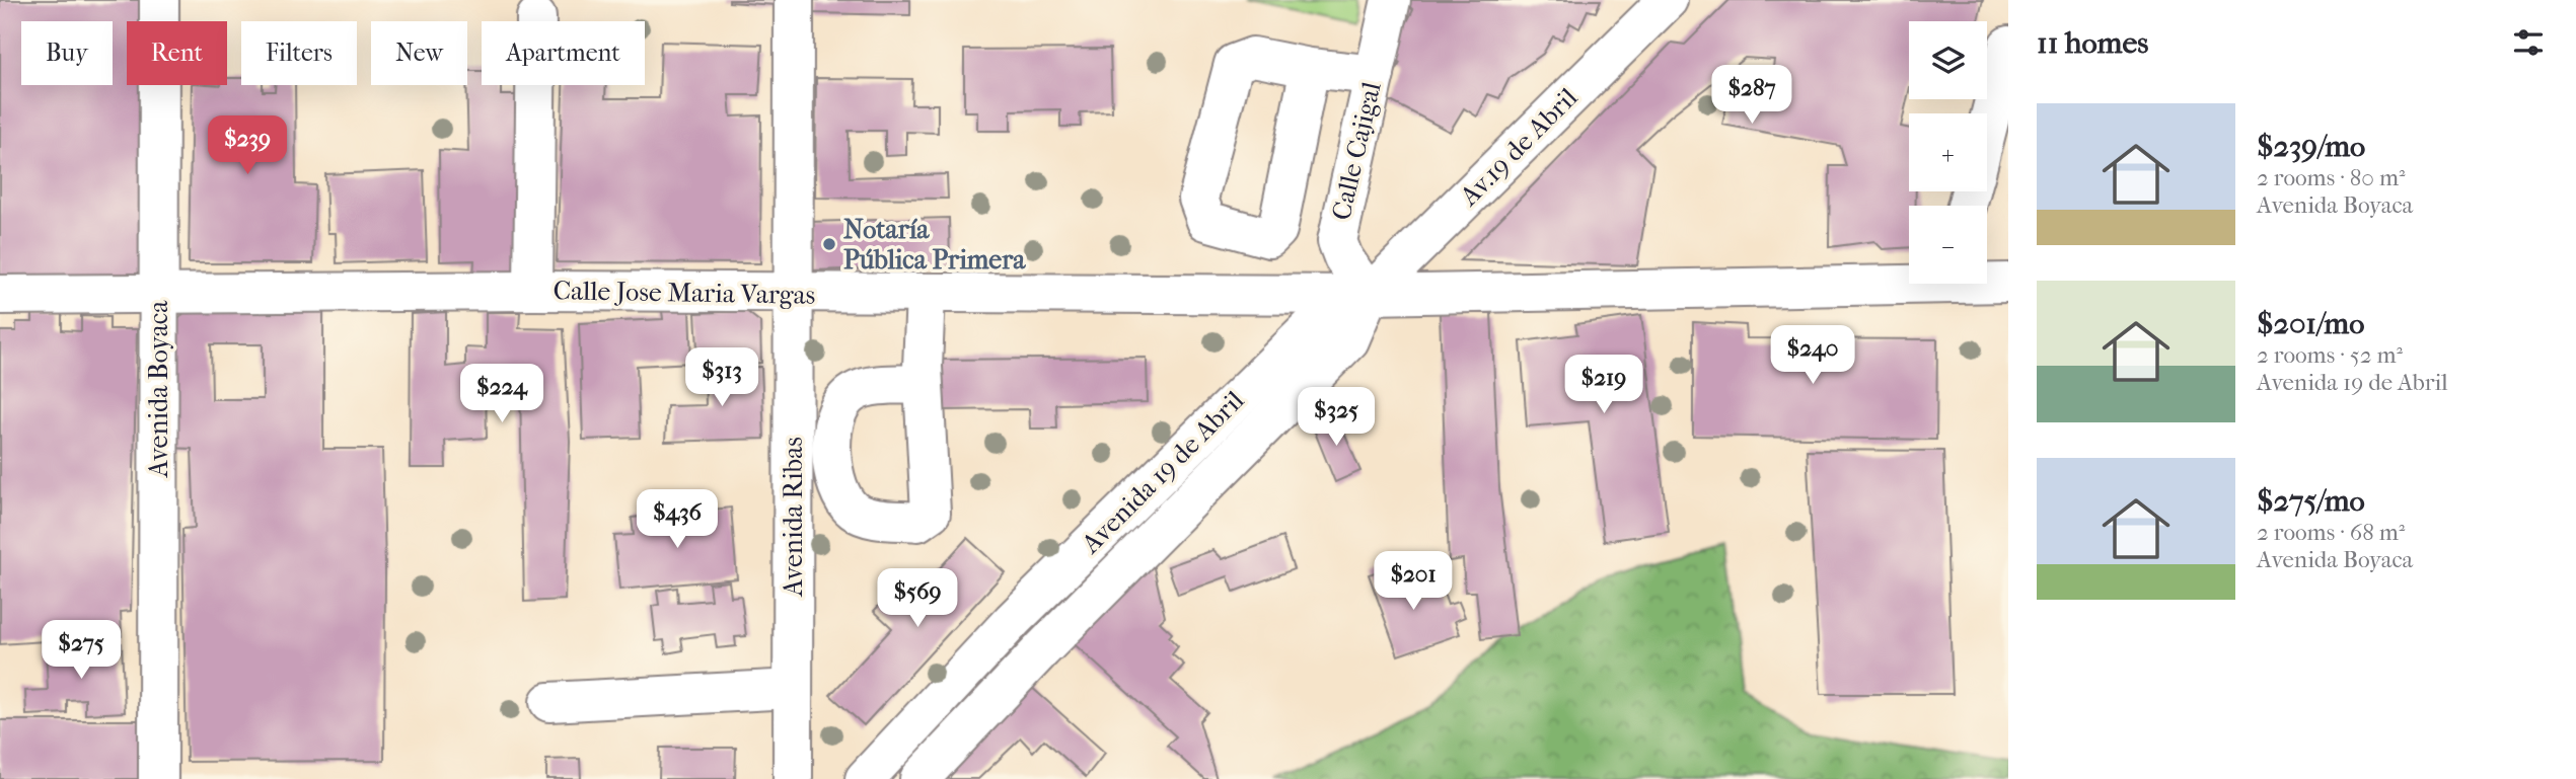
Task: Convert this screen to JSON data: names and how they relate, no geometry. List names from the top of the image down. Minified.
{"streets":{"street":["Av.19 de Abril","Calle Cajigal","Calle Jose Maria Vargas","Avenida Boyaca","Avenida 19 de Abril","Avenida Ribas"]},"crossings":[["Av.19 de Abril","Calle Cajigal"],["Av.19 de Abril","Calle Jose Maria Vargas"],["Av.19 de Abril","Avenida 19 de Abril"],["Calle Cajigal","Calle Jose Maria Vargas"],["Calle Cajigal","Avenida 19 de Abril"],["Calle Jose Maria Vargas","Avenida Boyaca"],["Calle Jose Maria Vargas","Avenida 19 de Abril"],["Calle Jose Maria Vargas","Avenida Ribas"]],"places":["Notaría Pública Primera"],"page":{"heading":"11 homes","map_buttons":["+","−"],"chip":["Buy","Rent","Filters","New","Apartment"],"price":["$287","$239","$240","$313","$219","$224","$325","$436","$201","$569","$275"],"list":[{"name":"$239/mo","note":"2 rooms · 80 m² · Avenida Boyaca"},{"name":"$201/mo","note":"2 rooms · 52 m² · Avenida 19 de Abril"},{"name":"$275/mo","note":"2 rooms · 68 m² · Avenida Boyaca"}]}}
